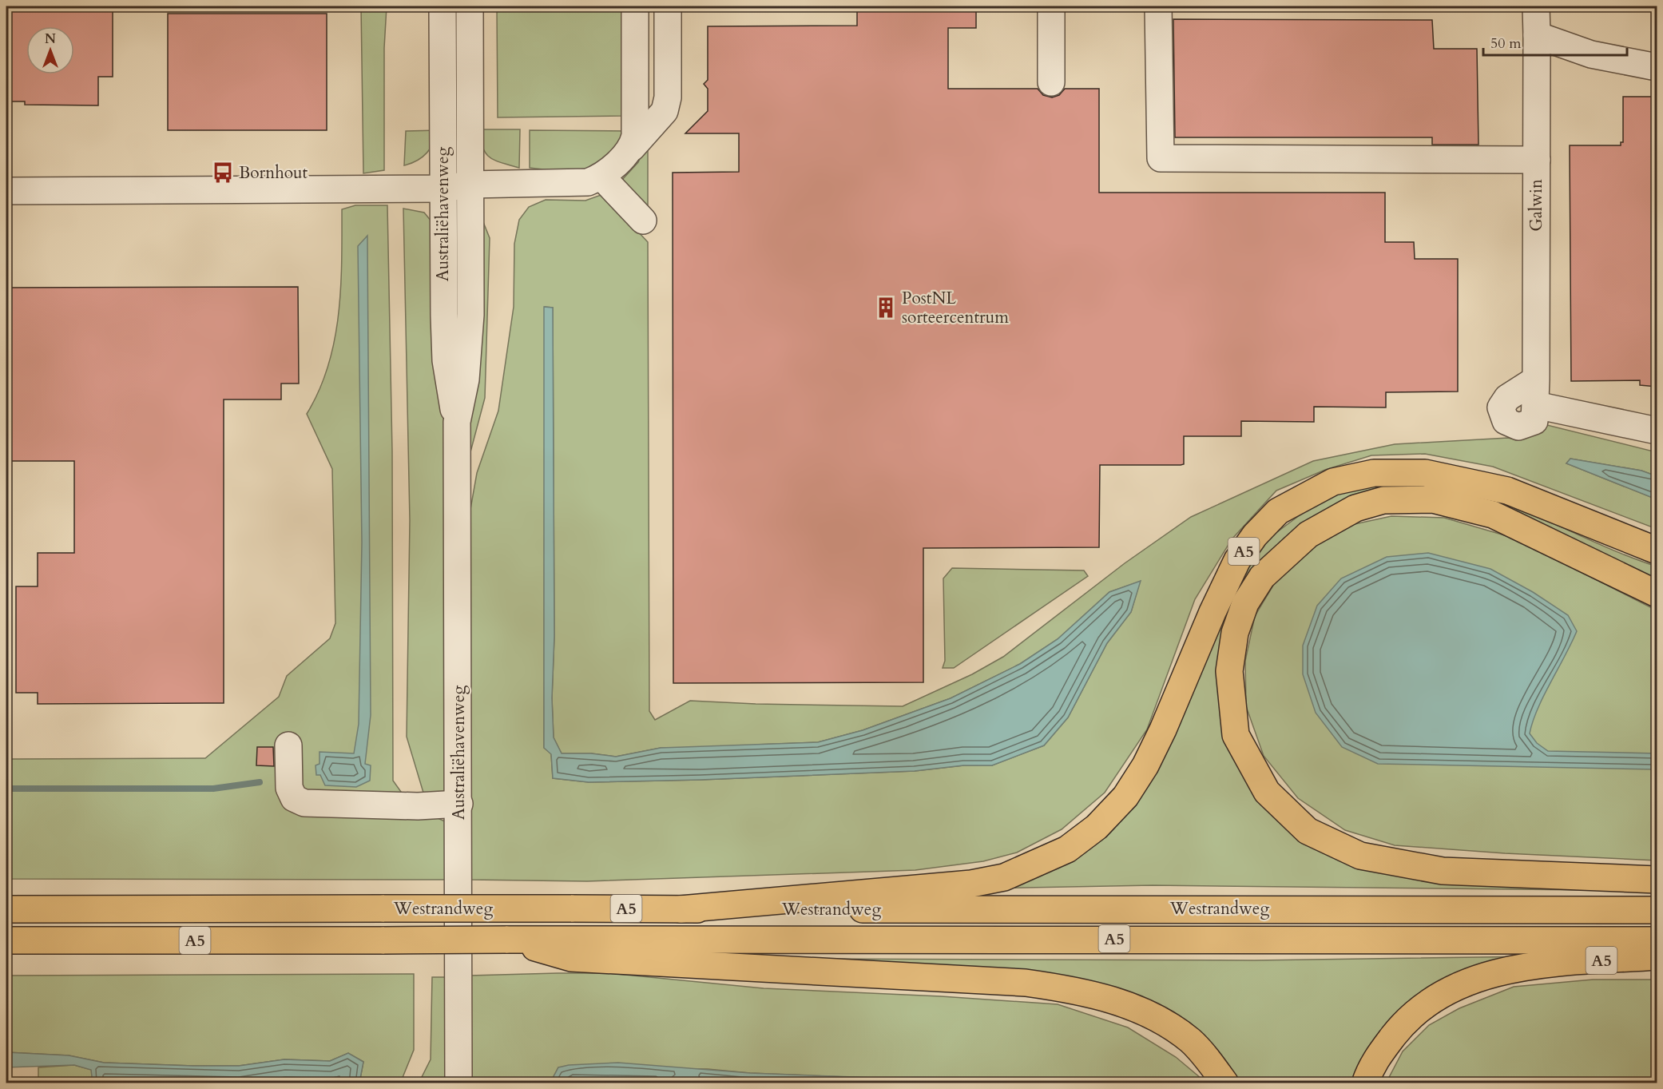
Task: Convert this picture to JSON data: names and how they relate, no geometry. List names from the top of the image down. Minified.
{"streets":{"highway":["A5","Westrandweg"],"street":["Galwin","Australiëhavenweg"]},"crossings":[["A5","Westrandweg"]],"places":{"bus stop":["Bornhout"],"building":["PostNL sorteercentrum"]},"scale_bar":"50 m","north":"top"}
